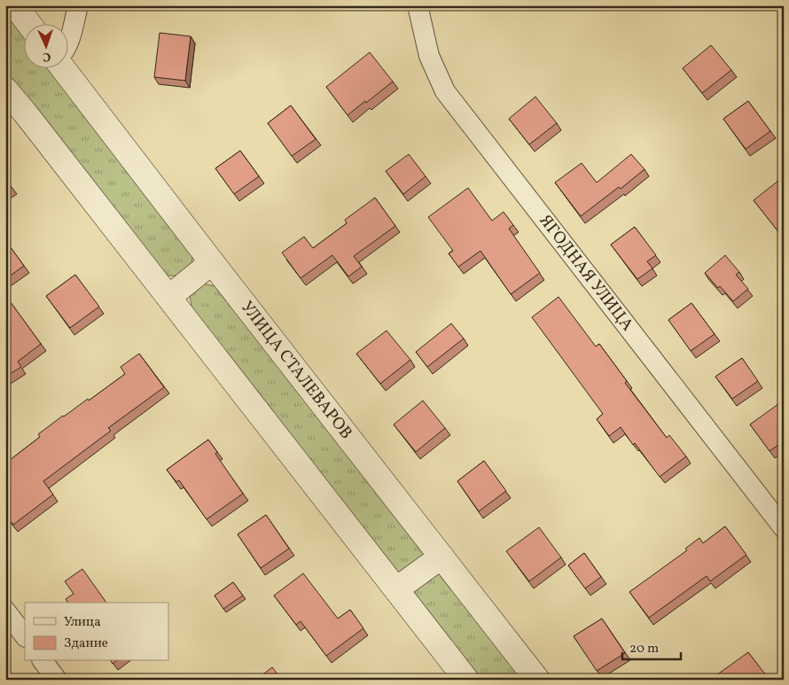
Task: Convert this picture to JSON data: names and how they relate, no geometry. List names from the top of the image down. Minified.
{"streets":{"main road":["УЛИЦА СТАЛЕВАРОВ"],"street":["ЯГОДНАЯ УЛИЦА"]},"legend":["Улица","Здание"],"scale_bar":"20 m","north":"bottom"}
